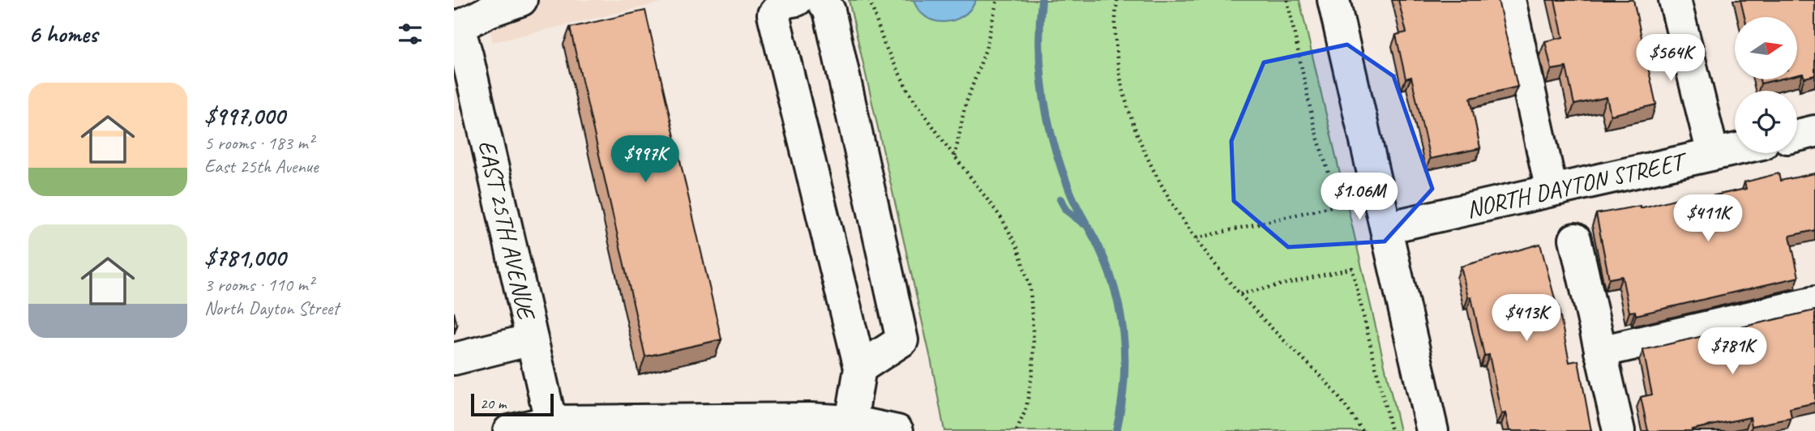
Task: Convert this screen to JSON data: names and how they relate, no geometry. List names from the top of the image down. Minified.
{"streets":{"street":["NORTH DAYTON STREET","EAST 25TH AVENUE"]},"scale_bar":"20 m","north":"right","page":{"heading":"6 homes","price":["$564K","$997K","$1.06M","$411K","$413K","$781K"],"list":[{"name":"$997,000","note":"5 rooms · 183 m² · East 25th Avenue"},{"name":"$781,000","note":"3 rooms · 110 m² · North Dayton Street"}],"scale":"20 m"}}
